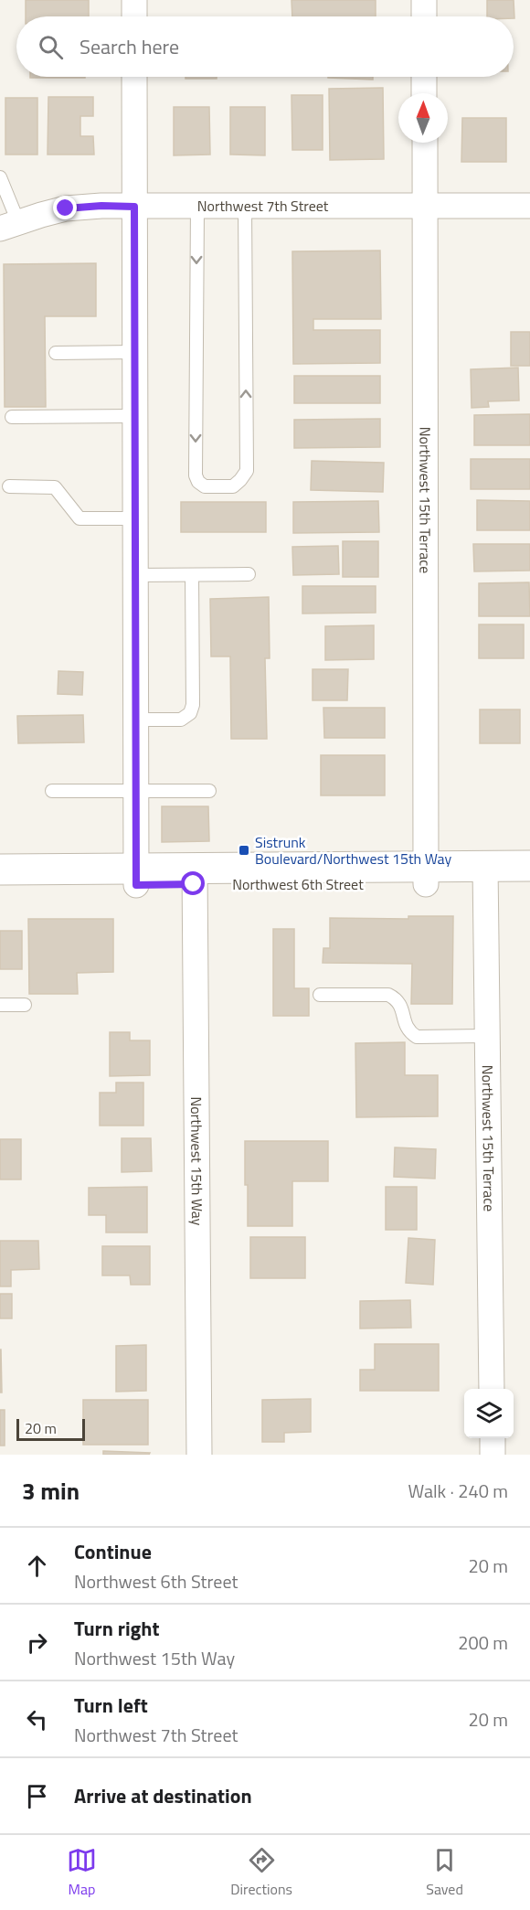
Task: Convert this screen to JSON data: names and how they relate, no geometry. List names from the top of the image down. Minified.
{"streets":{"street":["Northwest 7th Street","Northwest 15th Terrace","Northwest 6th Street","Northwest 15th Way"]},"crossings":[["Northwest 7th Street","Northwest 15th Terrace"],["Northwest 15th Terrace","Northwest 6th Street"],["Northwest 6th Street","Northwest 15th Way"]],"places":{"transit":["Sistrunk Boulevard/Northwest 15th Way"]},"scale_bar":"20 m","north":"top","page":{"search":"Search here","scale":"20 m","heading":["3 min","Walk · 240 m"],"list":[["Continue","Northwest 6th Street","20 m"],["Turn right","Northwest 15th Way","200 m"],["Turn left","Northwest 7th Street","20 m"],"Arrive at destination"],"nav":["Map","Directions","Saved"]}}
